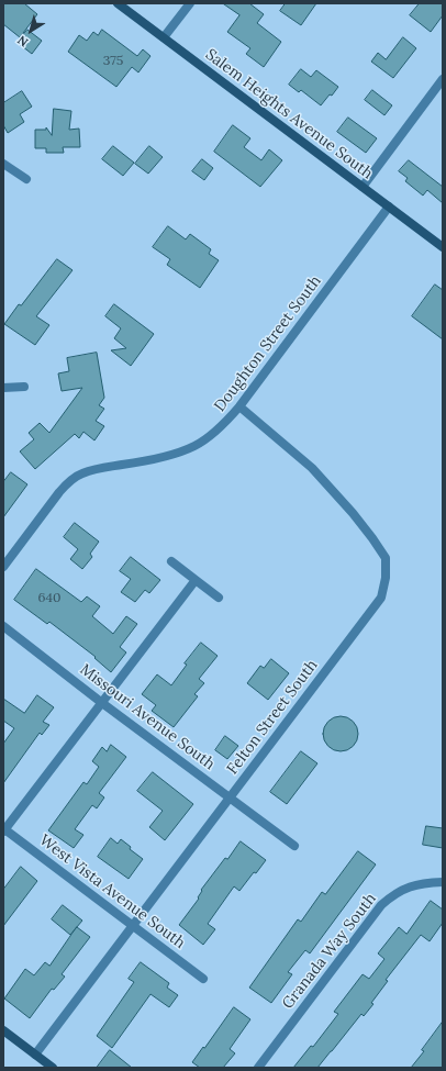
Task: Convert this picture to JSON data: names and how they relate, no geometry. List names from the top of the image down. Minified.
{"streets":{"street":["Salem Heights Avenue South","Doughton Street South","Missouri Avenue South","Felton Street South","West Vista Avenue South","Granada Way South"]},"crossings":[["Salem Heights Avenue South","Doughton Street South"],["Doughton Street South","Felton Street South"],["Missouri Avenue South","Felton Street South"],["Felton Street South","West Vista Avenue South"]],"house_numbers":["375","640"],"north":"bottom left"}
